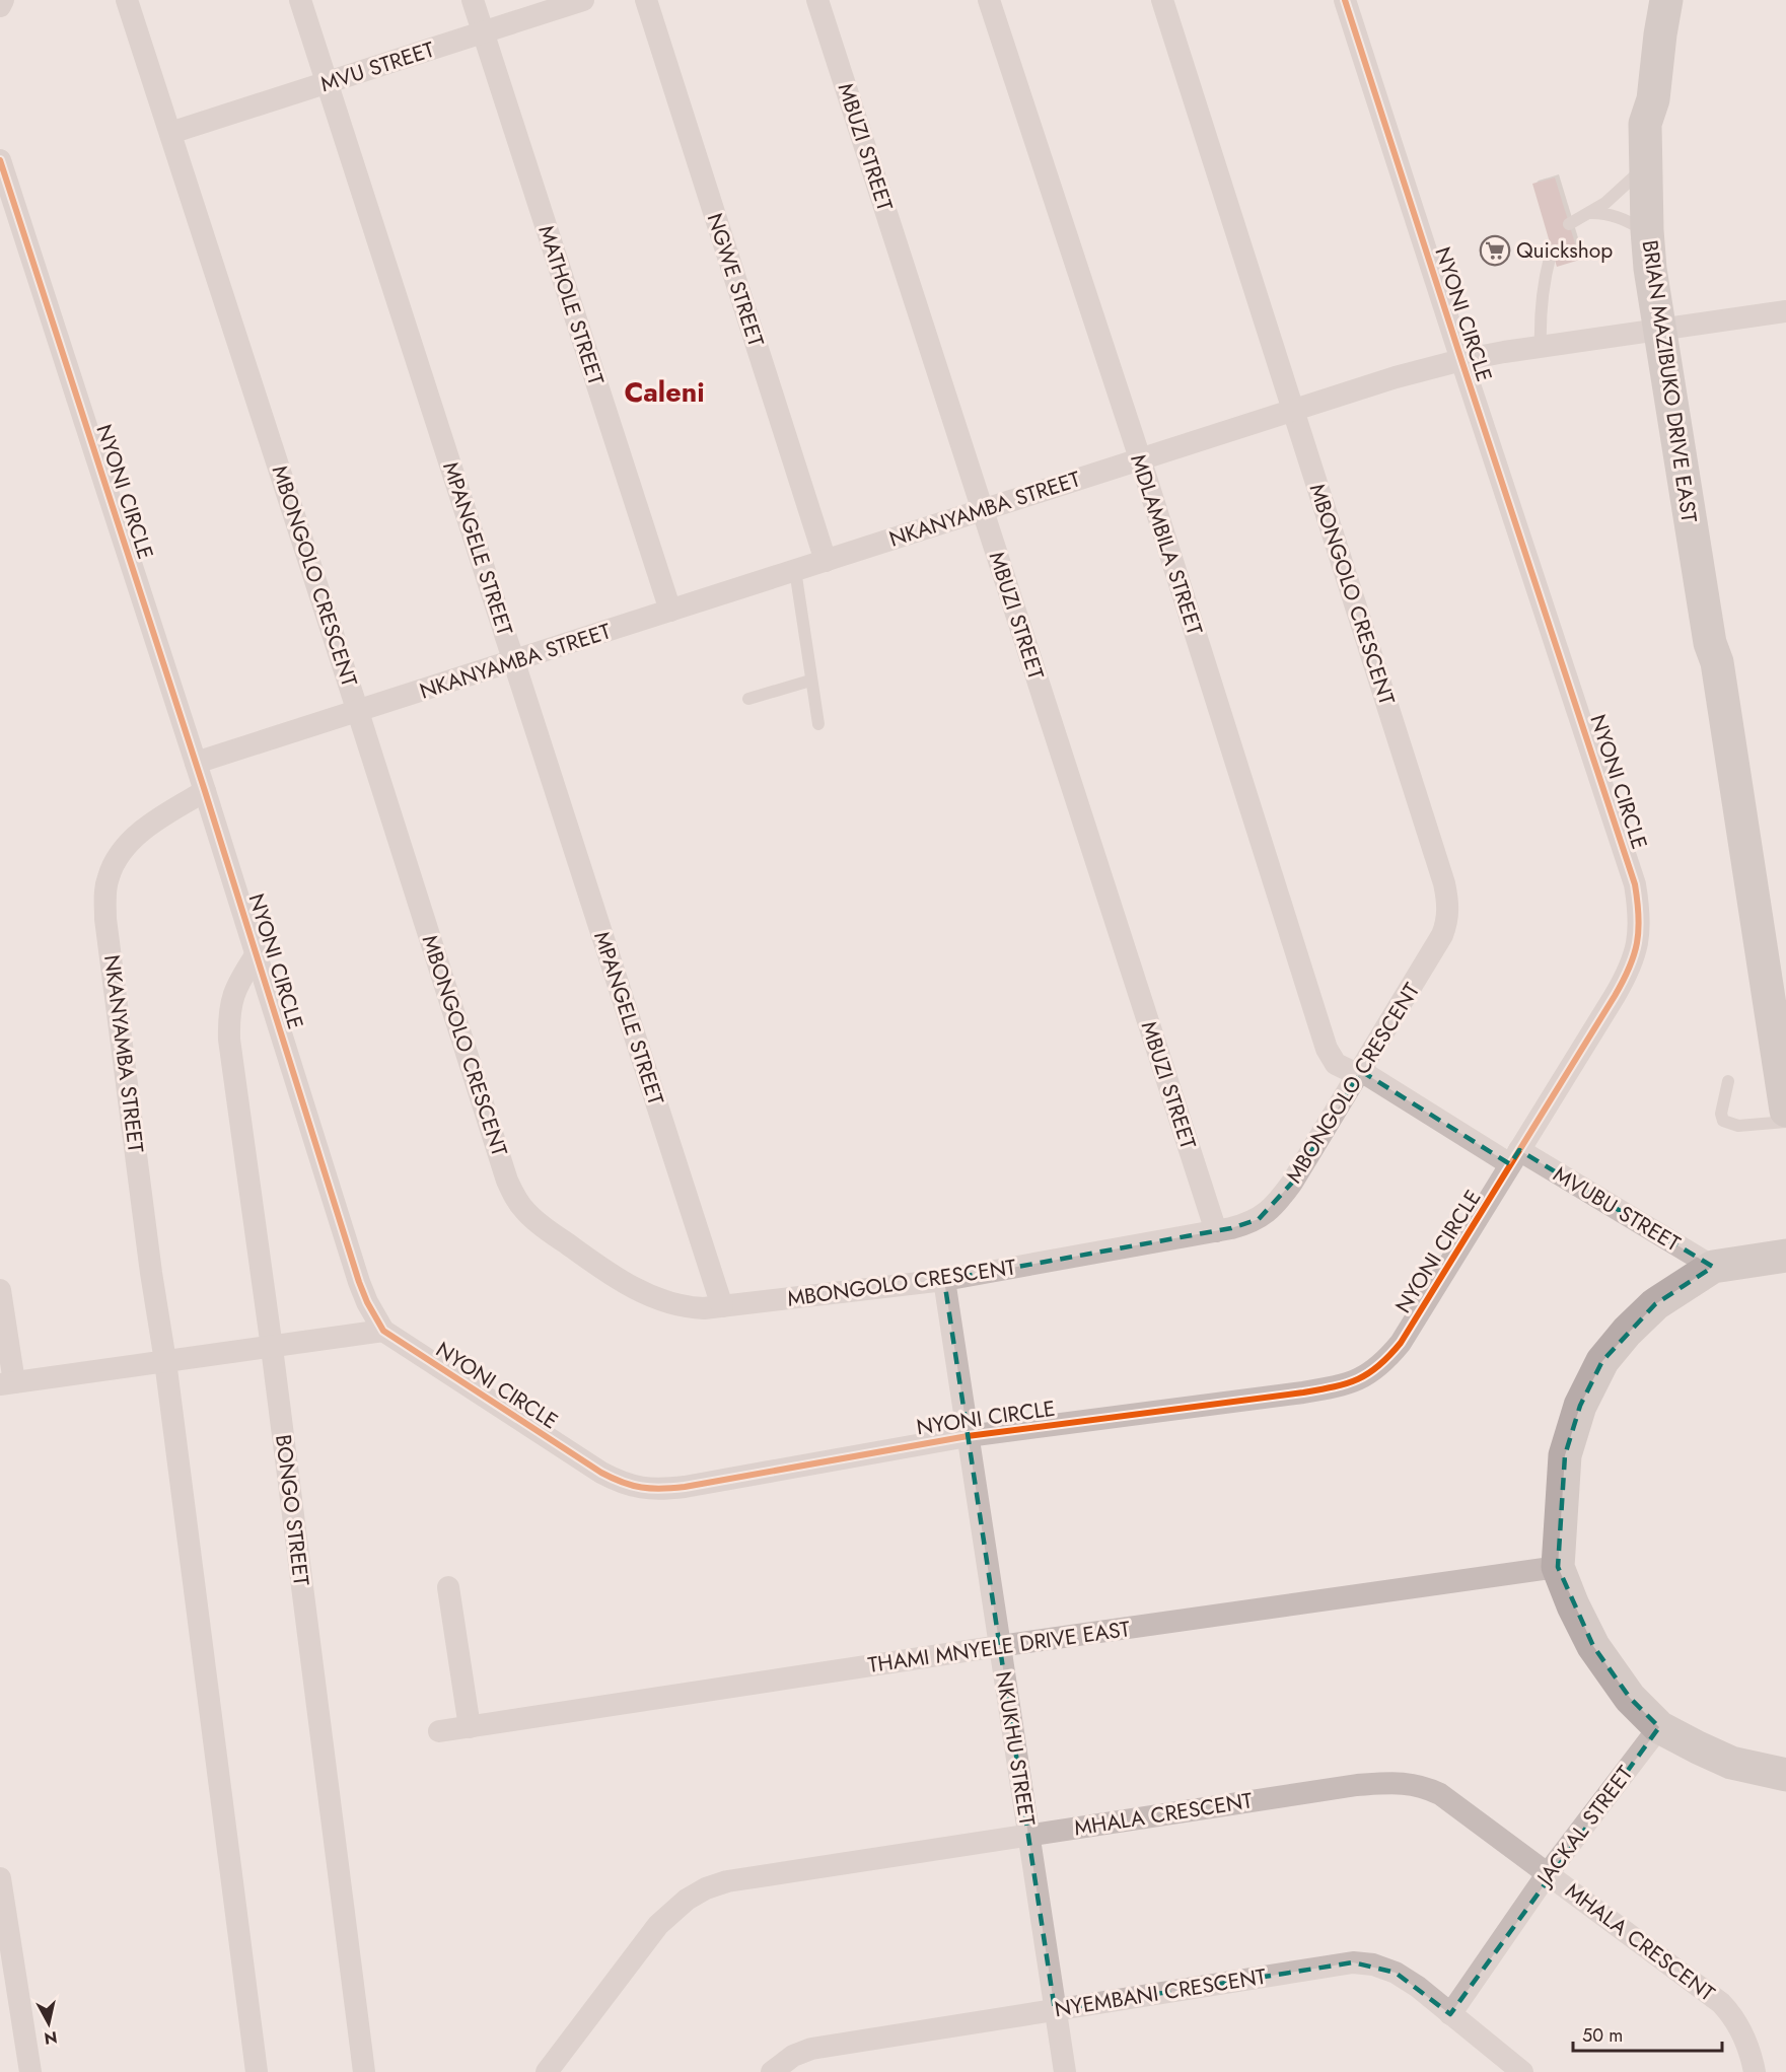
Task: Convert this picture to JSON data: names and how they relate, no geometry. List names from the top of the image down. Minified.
{"streets":{"street":["MVU STREET","MBUZI STREET","NGWE STREET","MATHOLE STREET","NYONI CIRCLE","BRIAN MAZIBUKO DRIVE EAST","NKANYAMBA STREET","MDLAMBILA STREET","MPANGELE STREET","MBONGOLO CRESCENT","MVUBU STREET","BONGO STREET","THAMI MNYELE DRIVE EAST","NKUKHU STREET","MHALA CRESCENT","JACKAL STREET","NYEMBANI CRESCENT"]},"crossings":[["MVU STREET","MATHOLE STREET"],["MVU STREET","MPANGELE STREET"],["MVU STREET","MBONGOLO CRESCENT"],["MBUZI STREET","NKANYAMBA STREET"],["MBUZI STREET","MBONGOLO CRESCENT"],["NGWE STREET","NKANYAMBA STREET"],["MATHOLE STREET","NKANYAMBA STREET"],["NYONI CIRCLE","NKANYAMBA STREET"],["NYONI CIRCLE","MVUBU STREET"],["NYONI CIRCLE","BONGO STREET"],["NYONI CIRCLE","NKUKHU STREET"],["BRIAN MAZIBUKO DRIVE EAST","NKANYAMBA STREET"],["NKANYAMBA STREET","MDLAMBILA STREET"],["NKANYAMBA STREET","MPANGELE STREET"],["NKANYAMBA STREET","MBONGOLO CRESCENT"],["MPANGELE STREET","MBONGOLO CRESCENT"],["MBONGOLO CRESCENT","MVUBU STREET"],["MBONGOLO CRESCENT","NKUKHU STREET"],["THAMI MNYELE DRIVE EAST","NKUKHU STREET"],["NKUKHU STREET","MHALA CRESCENT"],["NKUKHU STREET","NYEMBANI CRESCENT"],["MHALA CRESCENT","JACKAL STREET"],["JACKAL STREET","NYEMBANI CRESCENT"]],"districts":["Caleni"],"places":{"supermarket":["Quickshop"]},"scale_bar":"50 m","north":"bottom"}
